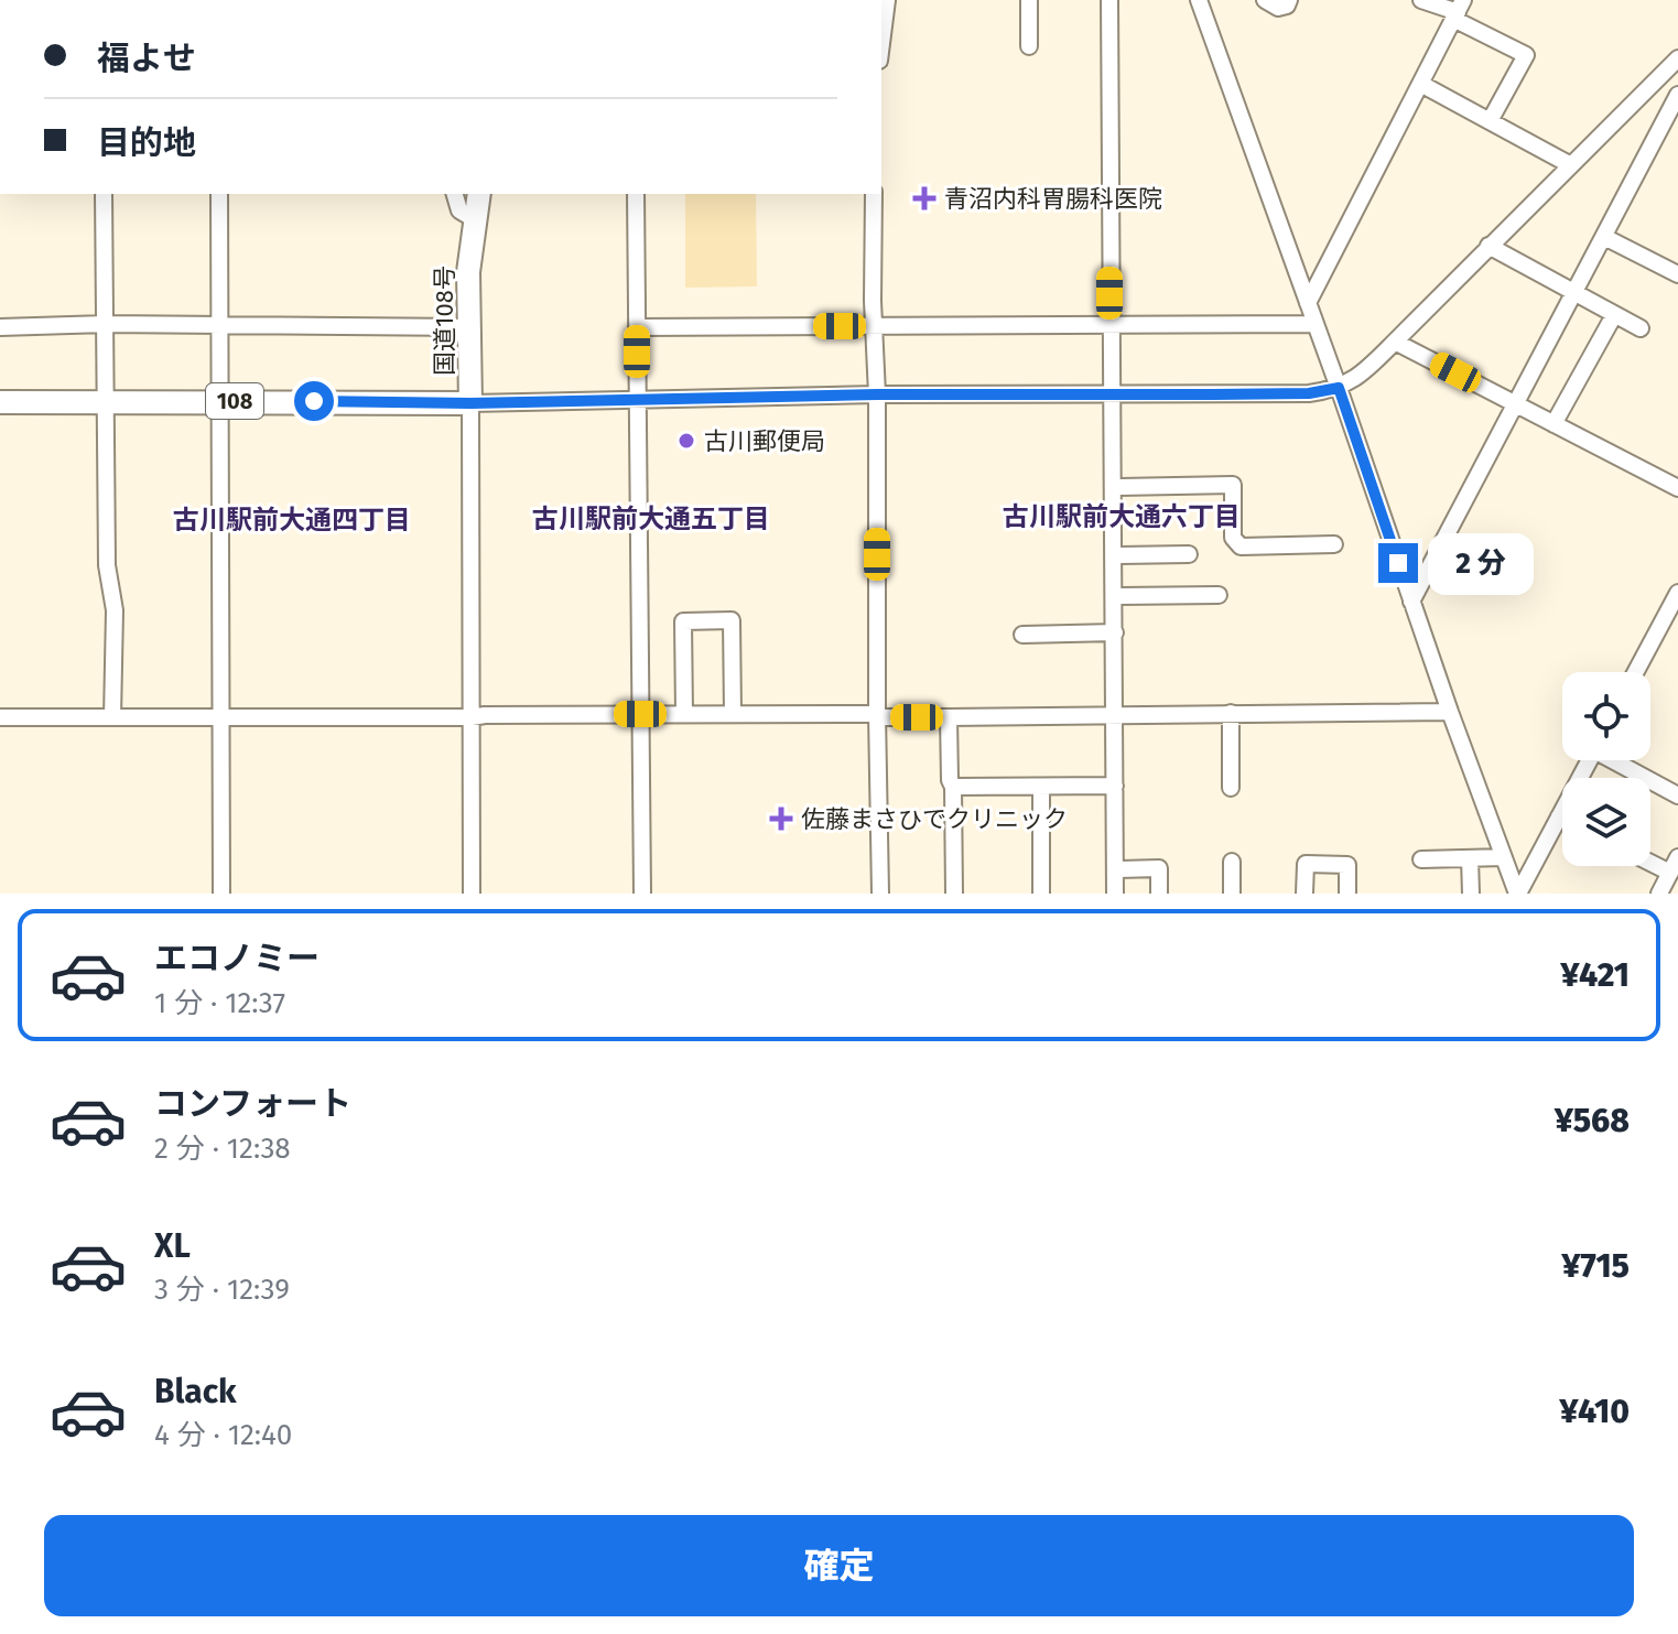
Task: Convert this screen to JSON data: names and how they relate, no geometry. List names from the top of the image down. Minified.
{"streets":{"highway":["国道108号","108"]},"districts":["古川駅前大通六丁目","古川駅前大通五丁目","古川駅前大通四丁目"],"places":{"health":["青沼内科胃腸科医院","佐藤まさひでクリニック"],"other":["古川郵便局"]},"page":{"banner":["福よせ","目的地"],"bubble":"2 分","list":[{"name":"エコノミー","note":"1 分 · 12:37","value":"¥421"},{"name":"コンフォート","note":"2 分 · 12:38","value":"¥568"},{"name":"XL","note":"3 分 · 12:39","value":"¥715"},{"name":"Black","note":"4 分 · 12:40","value":"¥410"}],"buttons":"確定"}}
